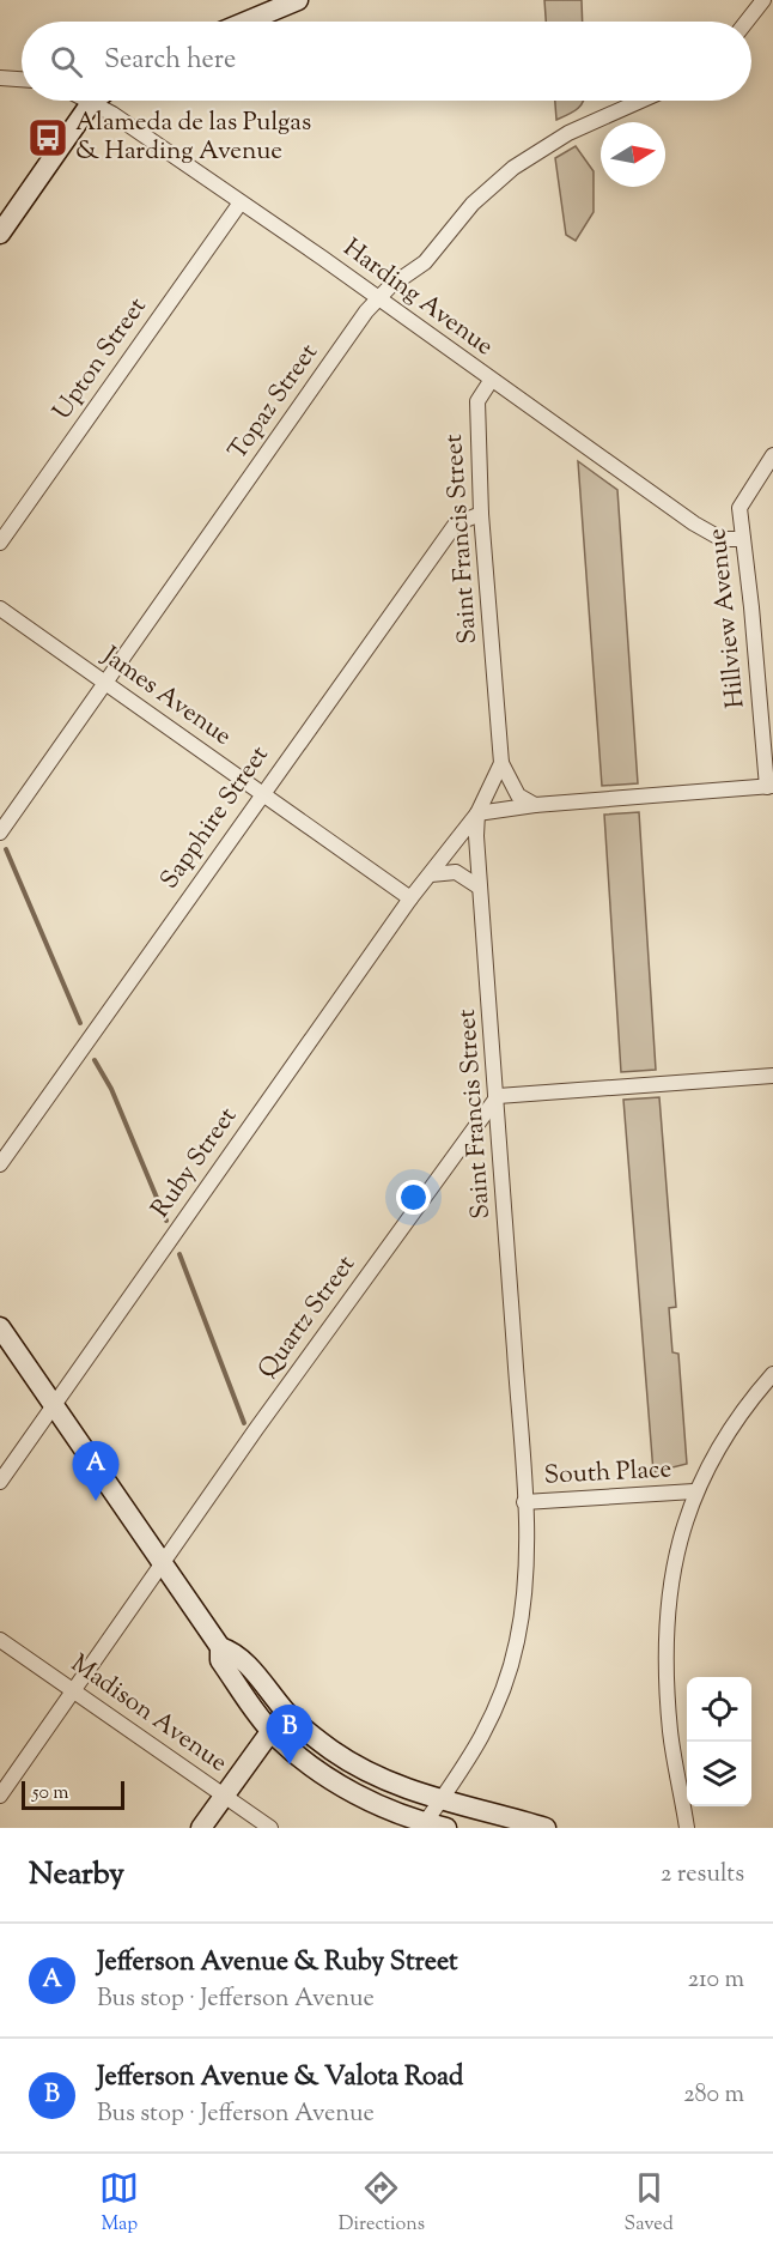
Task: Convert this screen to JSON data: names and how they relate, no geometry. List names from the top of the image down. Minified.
{"streets":{"street":["Harding Avenue","Upton Street","Topaz Street","Saint Francis Street","Hillview Avenue","James Avenue","Sapphire Street","Ruby Street","Quartz Street","South Place","Madison Avenue"]},"crossings":[["Harding Avenue","Upton Street"],["Harding Avenue","Topaz Street"],["Harding Avenue","Saint Francis Street"],["Harding Avenue","Hillview Avenue"],["Topaz Street","James Avenue"],["Saint Francis Street","Sapphire Street"],["Saint Francis Street","Ruby Street"],["Saint Francis Street","Quartz Street"],["Saint Francis Street","South Place"],["James Avenue","Sapphire Street"],["James Avenue","Ruby Street"],["Quartz Street","Madison Avenue"]],"places":{"bus stop":["Alameda de las Pulgas & Harding Avenue"]},"scale_bar":"50 m","north":"right","page":{"search":"Search here","pins":["A","B"],"scale":"50 m","heading":["Nearby","2 results"],"list":[{"mark":"A","name":"Jefferson Avenue & Ruby Street","note":"Bus stop · Jefferson Avenue","value":"210 m"},{"mark":"B","name":"Jefferson Avenue & Valota Road","note":"Bus stop · Jefferson Avenue","value":"280 m"}],"nav":["Map","Directions","Saved"]}}
